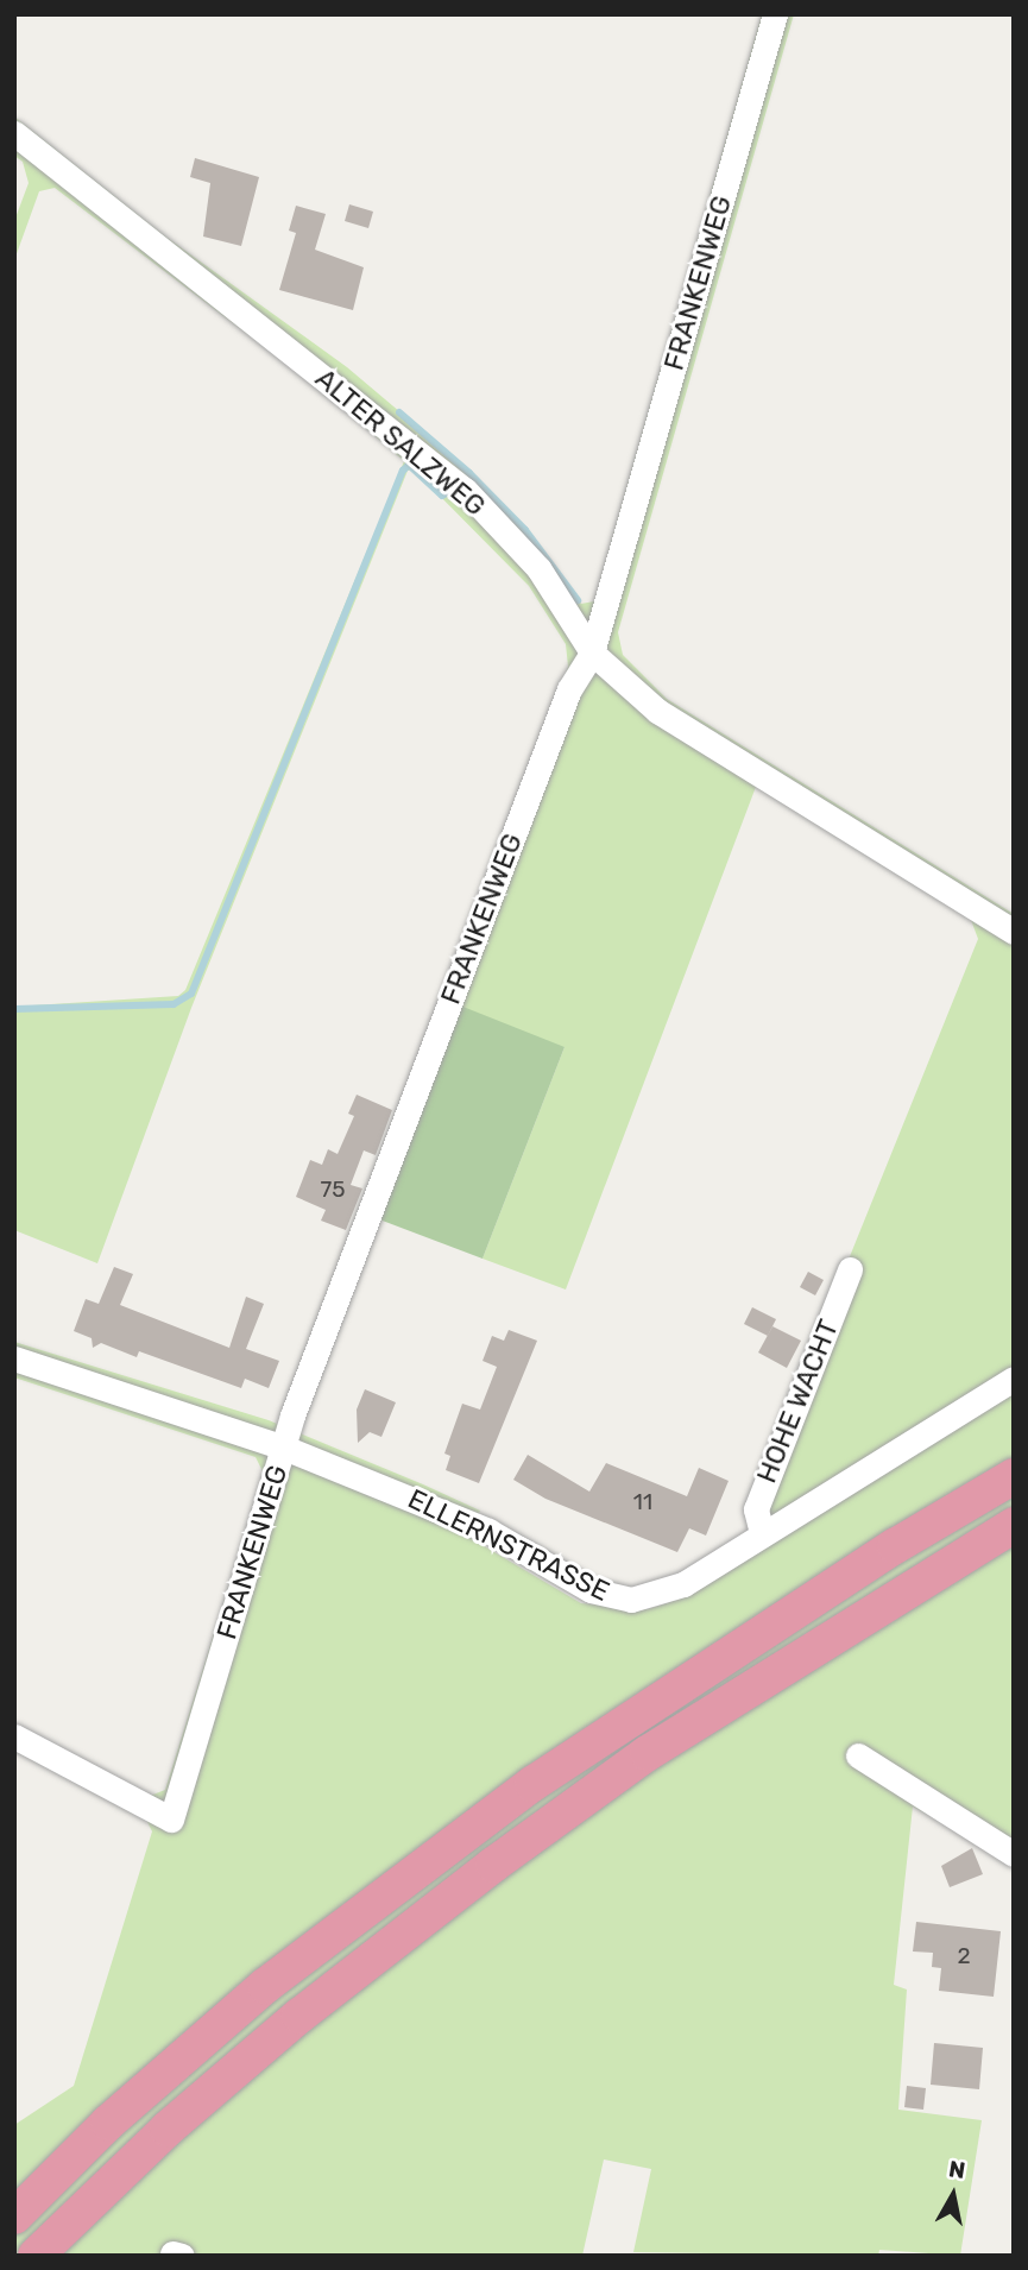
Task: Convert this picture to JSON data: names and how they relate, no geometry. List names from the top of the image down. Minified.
{"streets":{"street":["FRANKENWEG","ALTER SALZWEG","HOHE WACHT","ELLERNSTRASSE"]},"crossings":[["FRANKENWEG","ALTER SALZWEG"],["FRANKENWEG","ELLERNSTRASSE"],["HOHE WACHT","ELLERNSTRASSE"]],"house_numbers":["75","11","2"],"north":"top"}
